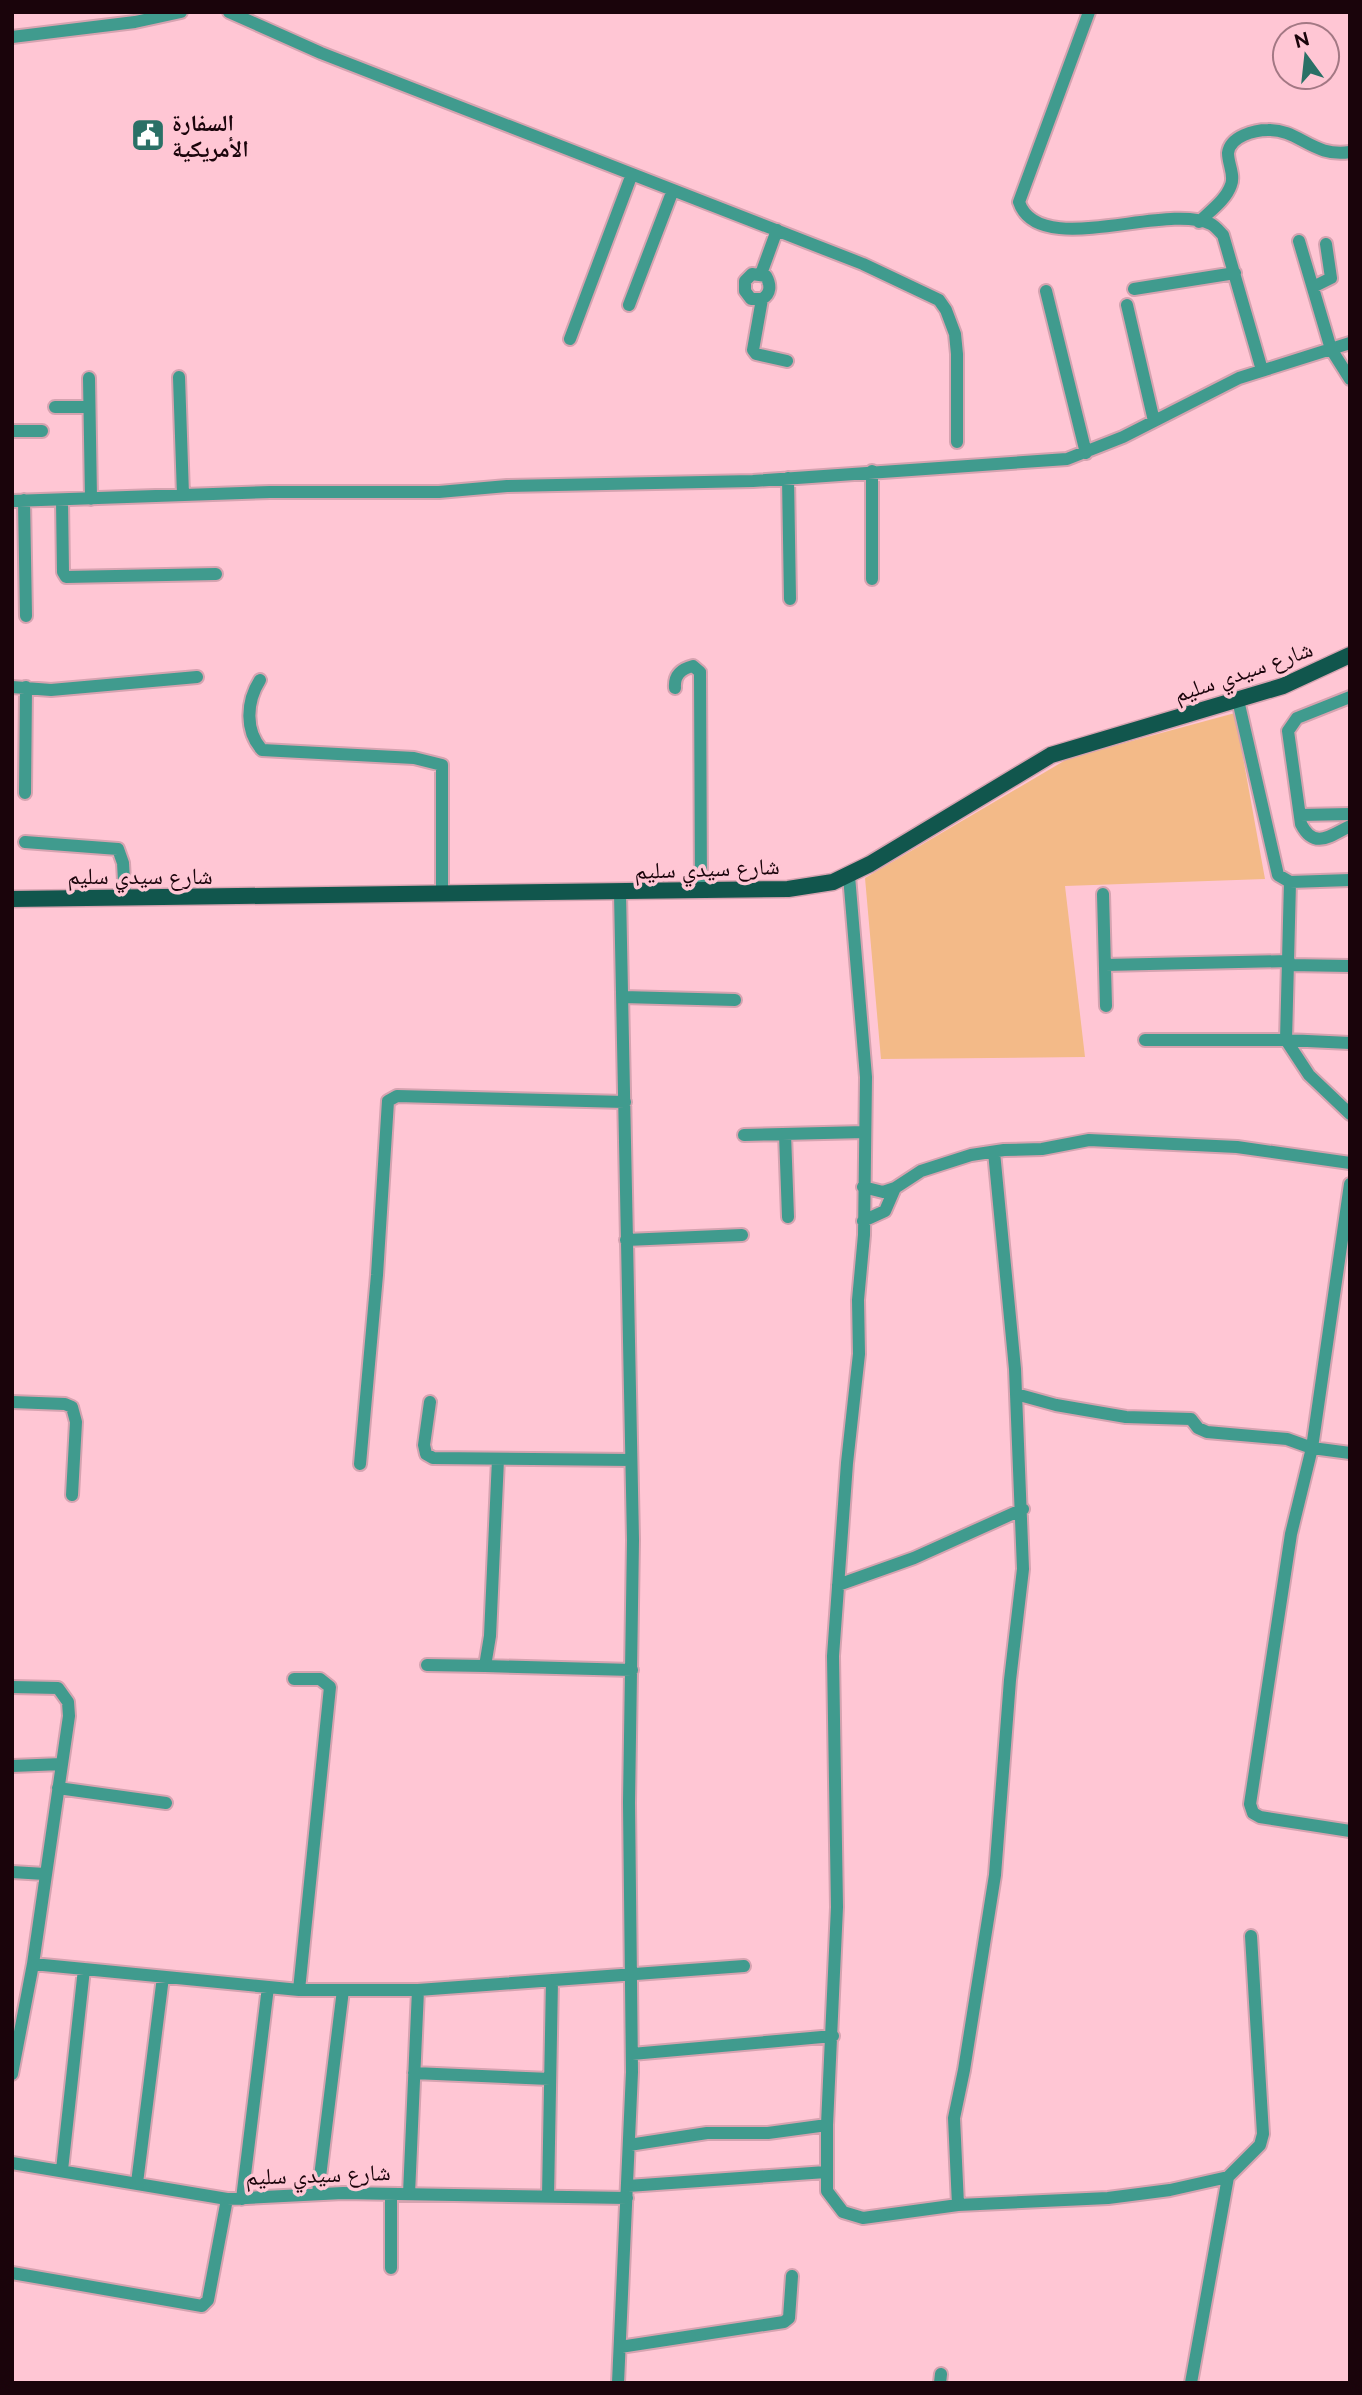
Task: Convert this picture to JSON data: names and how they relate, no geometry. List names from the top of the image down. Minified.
{"streets":{"main road":["شارع سيدي سليم"]},"places":{"public building":["السفارة الأمريكية"]},"north":"top"}
